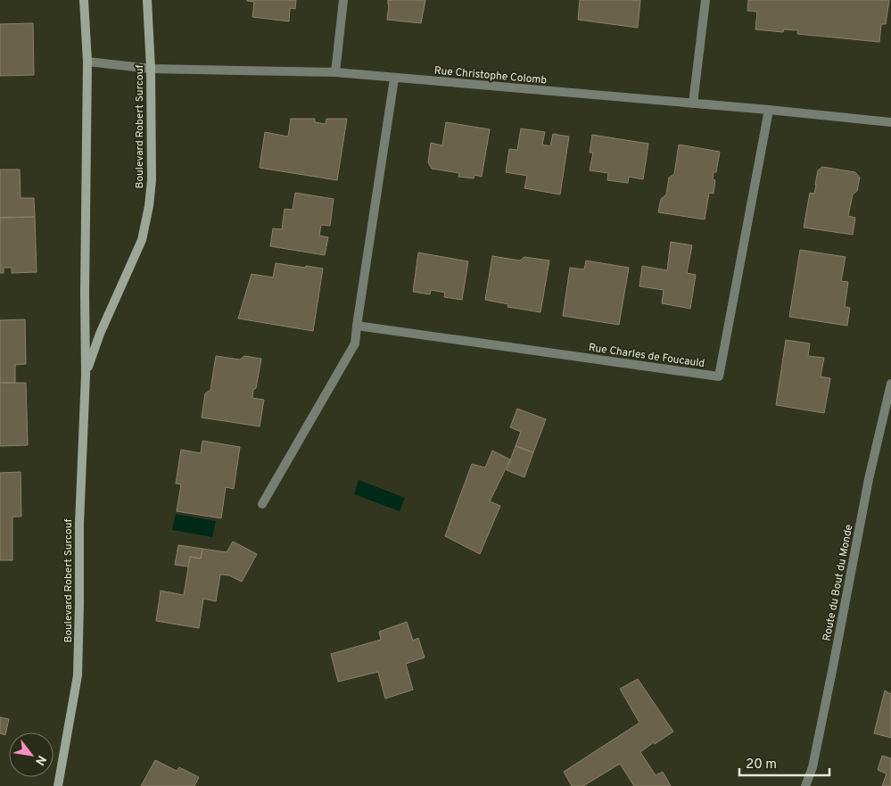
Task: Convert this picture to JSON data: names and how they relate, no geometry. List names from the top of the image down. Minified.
{"streets":{"street":["Rue Christophe Colomb","Boulevard Robert Surcouf","Rue Charles de Foucauld","Route du Bout du Monde"]},"crossings":[["Rue Christophe Colomb","Boulevard Robert Surcouf"],["Rue Christophe Colomb","Rue Charles de Foucauld"]],"scale_bar":"20 m","north":"bottom right"}
